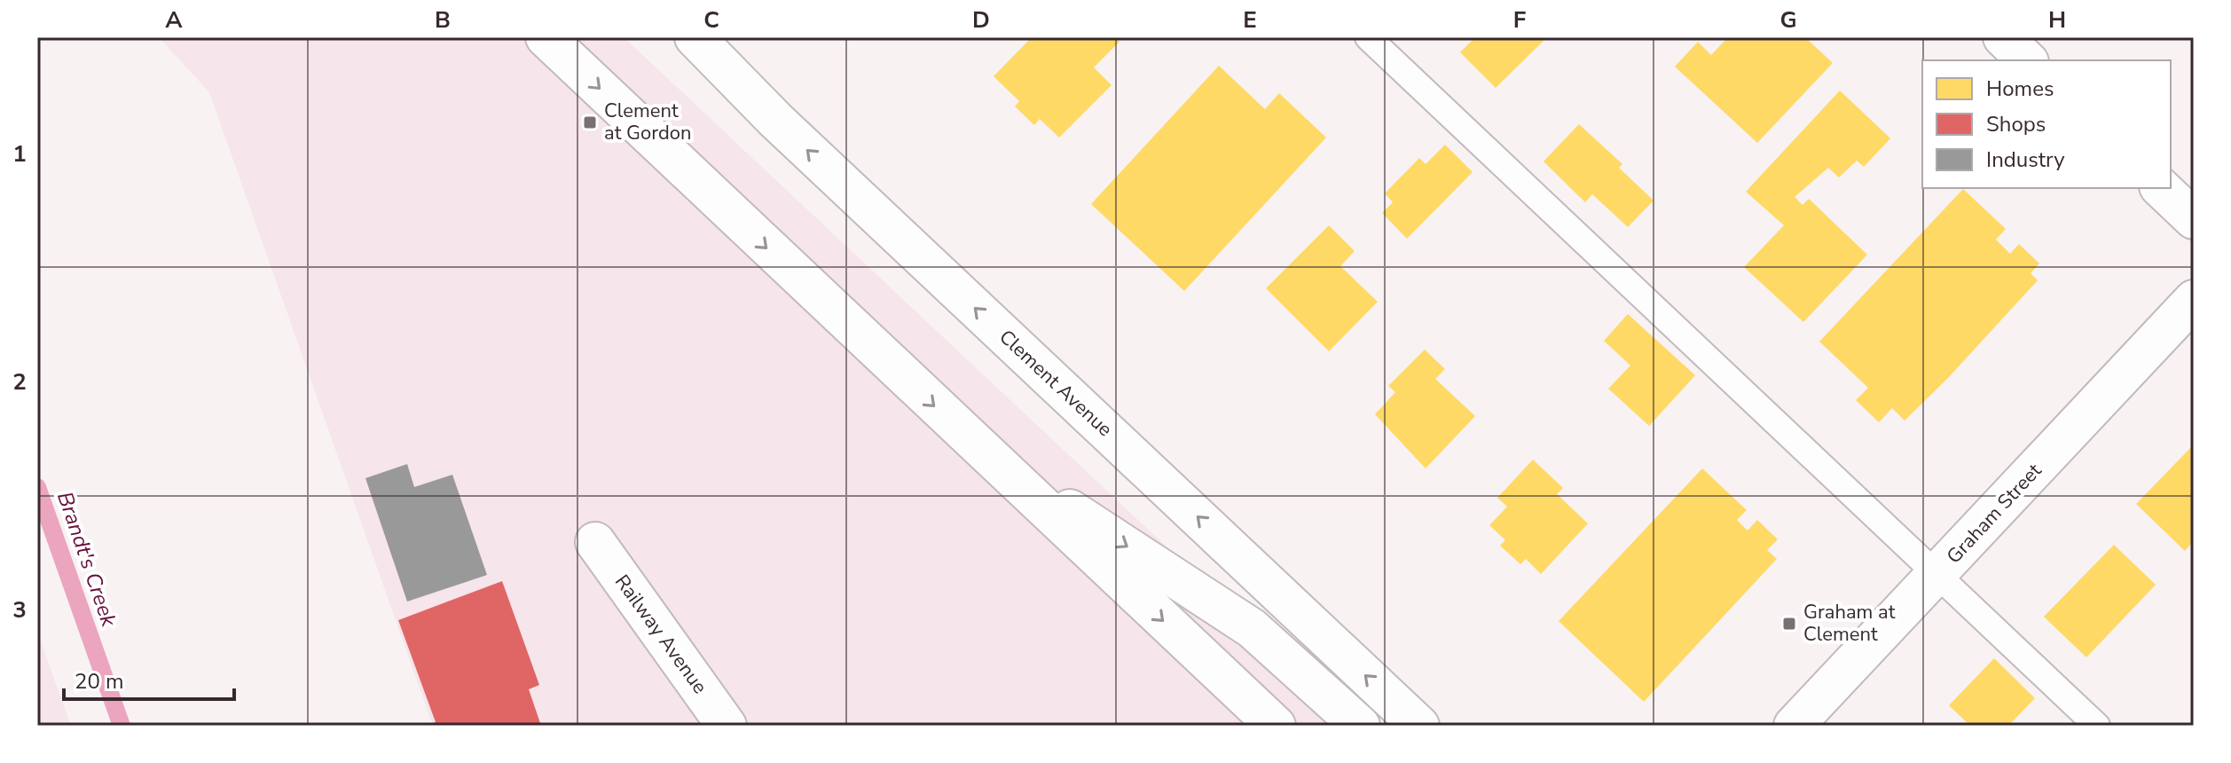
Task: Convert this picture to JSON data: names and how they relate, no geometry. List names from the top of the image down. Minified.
{"streets":{"main road":["Clement Avenue","Graham Street","Railway Avenue"]},"water":["Brandt's Creek"],"places":{"transit":["Clement at Gordon","Graham at Clement"]},"legend":["Homes","Shops","Industry"],"scale_bar":"20 m","grid":{"columns":["A","B","C","D","E","F","G","H"],"rows":["1","2","3"]}}
